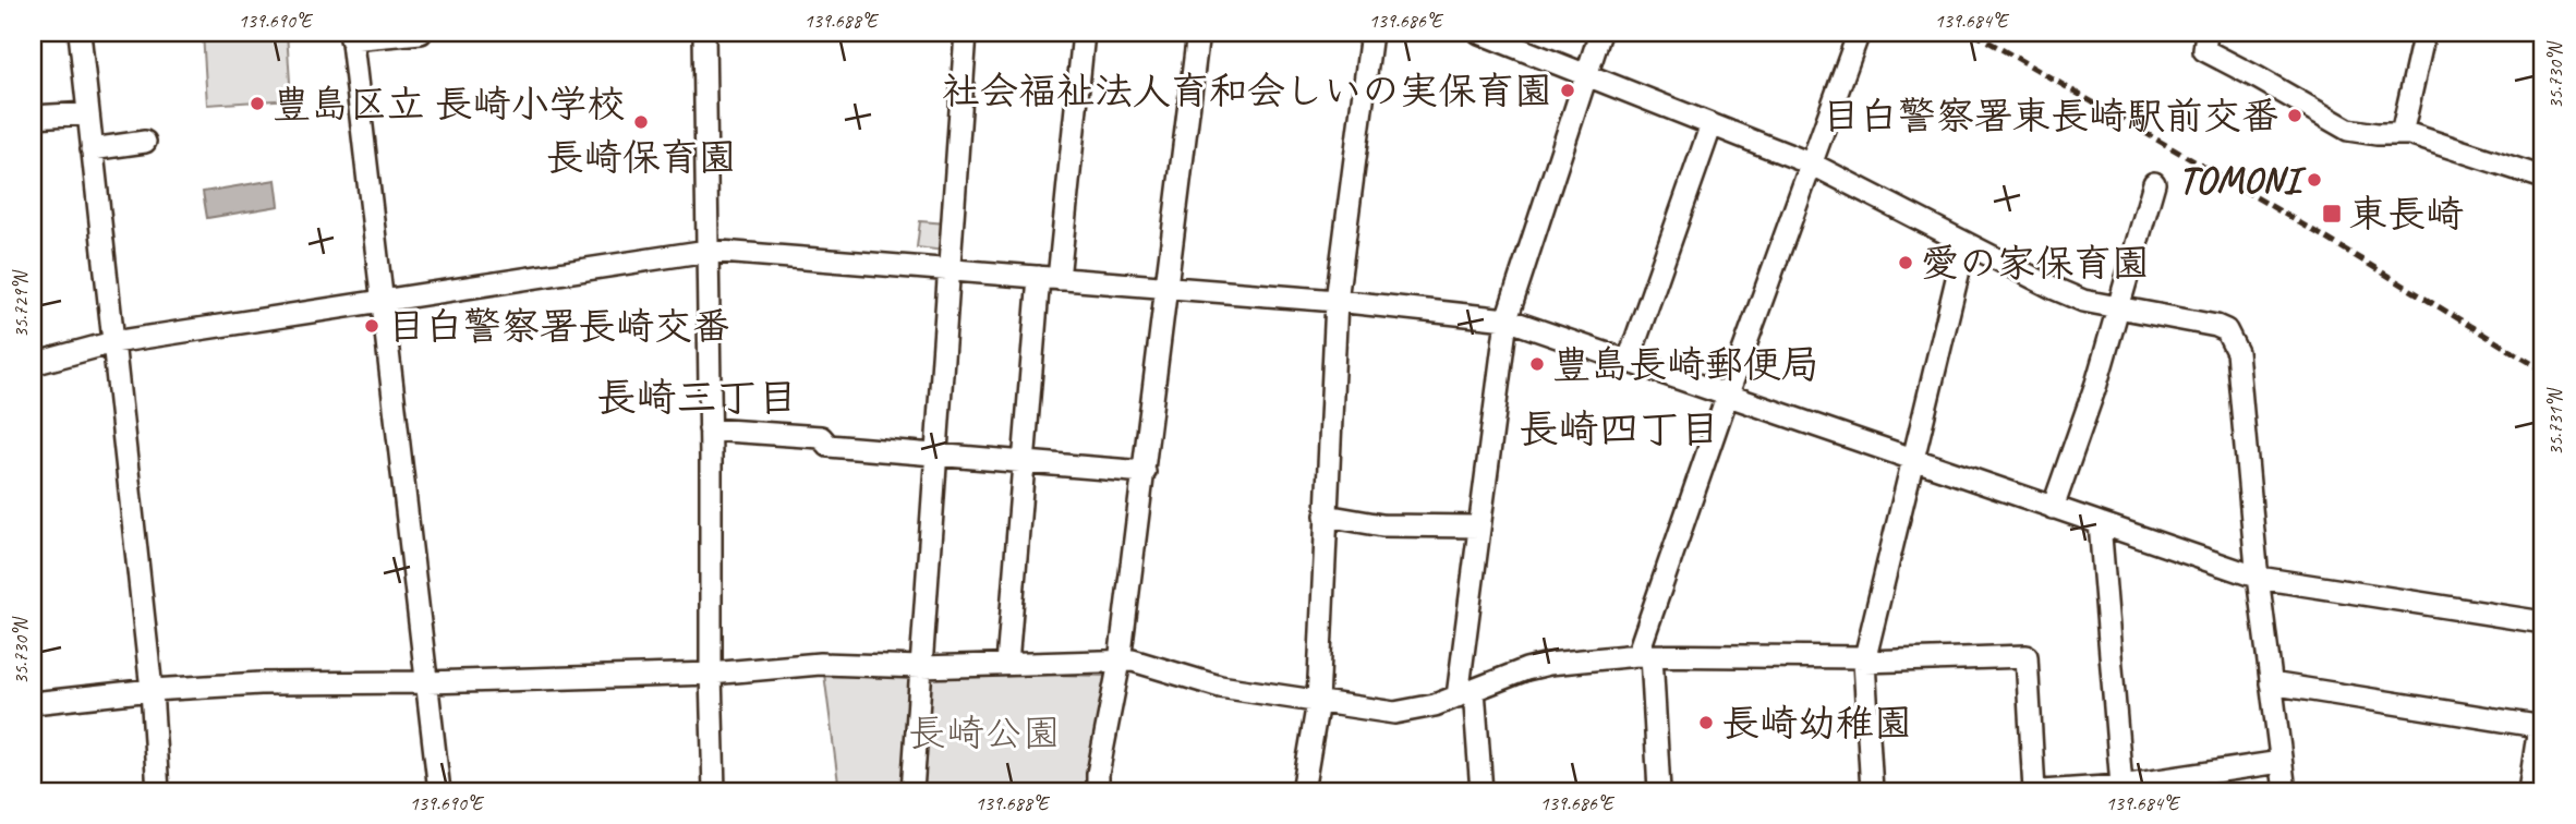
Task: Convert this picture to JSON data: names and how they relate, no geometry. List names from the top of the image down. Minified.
{"districts":["長崎三丁目","長崎四丁目"],"parks":["長崎公園"],"places":{"other":["社会福祉法人育和会しいの実保育園","豊島区立 長崎小学校","目白警察署東長崎駅前交番","長崎保育園","TOMONI","愛の家保育園","目白警察署長崎交番","豊島長崎郵便局","長崎幼稚園"],"transit":["東長崎"]},"coordinates":["139.690°E","139.688°E","139.686°E","139.684°E","35.730°N","35.729°N","35.731°N"]}
